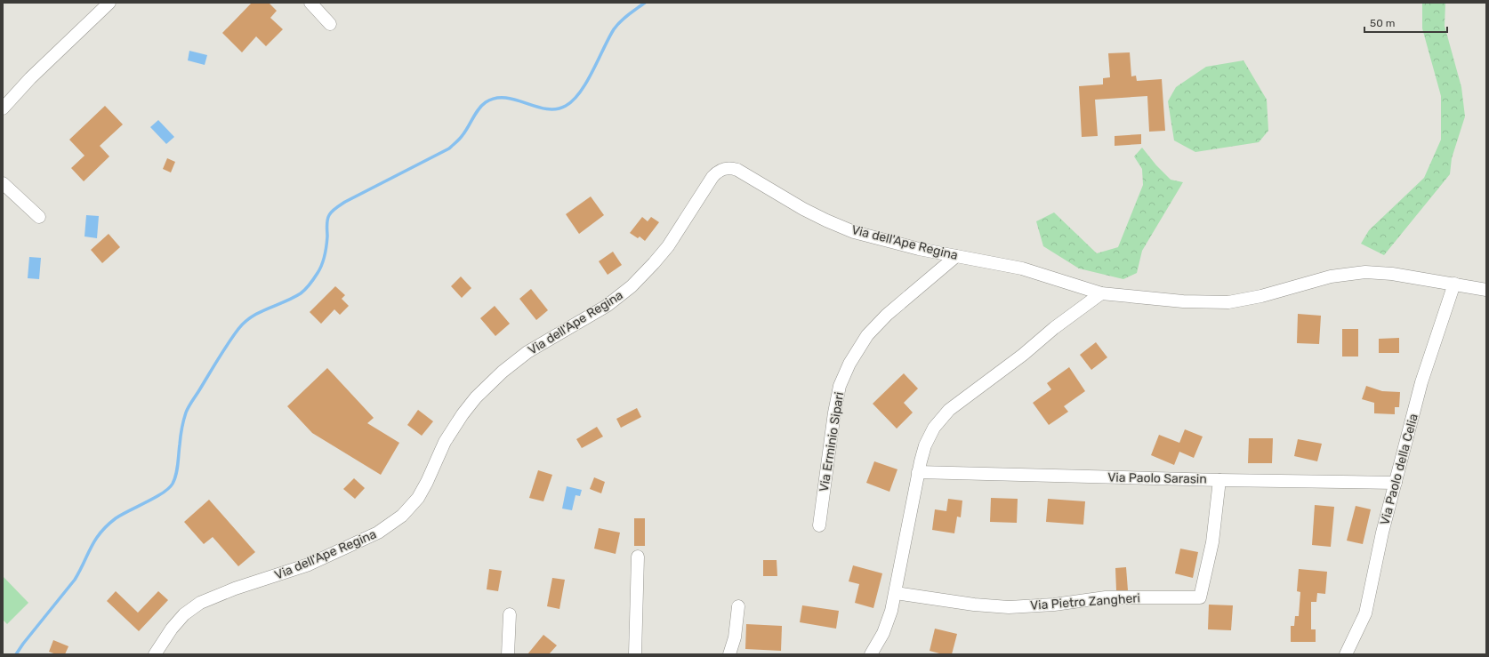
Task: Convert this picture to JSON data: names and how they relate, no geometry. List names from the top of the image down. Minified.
{"streets":{"street":["Via dell'Ape Regina","Via Erminio Sipari","Via Paolo della Celia","Via Paolo Sarasin","Via Pietro Zangheri"]},"crossings":[["Via dell'Ape Regina","Via Erminio Sipari"],["Via dell'Ape Regina","Via Paolo della Celia"],["Via Paolo della Celia","Via Paolo Sarasin"],["Via Paolo Sarasin","Via Pietro Zangheri"]],"scale_bar":"50 m"}
